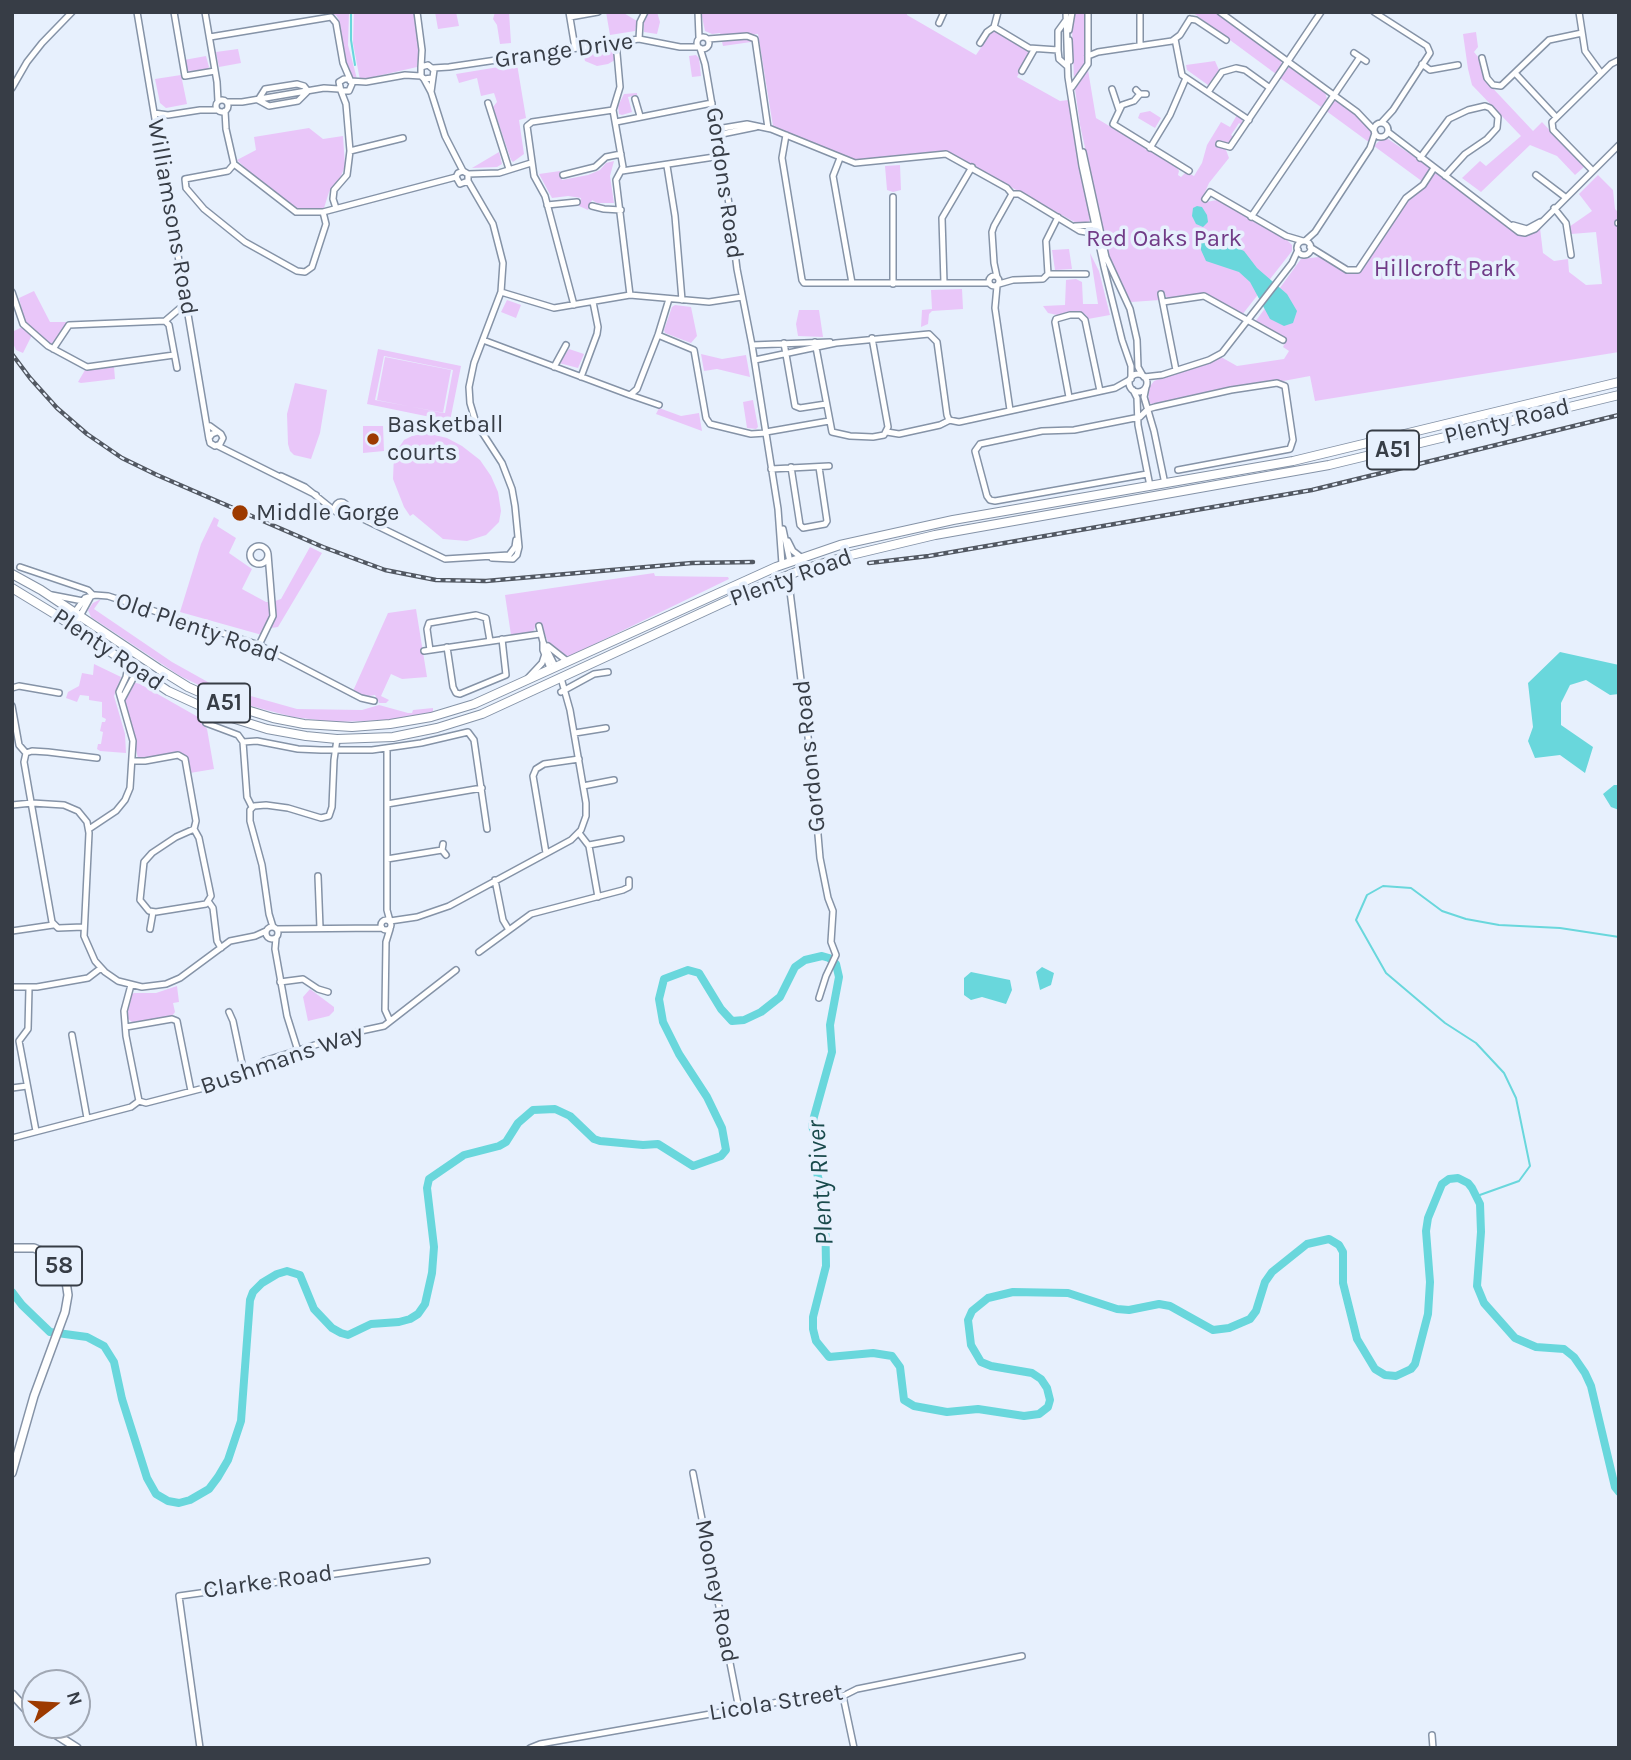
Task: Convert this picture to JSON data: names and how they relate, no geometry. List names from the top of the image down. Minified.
{"streets":{"highway":["Gordons Road","Plenty Road","A51"],"main road":["58"],"street":["Grange Drive","Williamsons Road","Old Plenty Road","Bushmans Way","Clarke Road","Mooney Road","Licola Street"]},"crossings":[["Grange Drive","Gordons Road"],["Gordons Road","Plenty Road"],["Plenty Road","Old Plenty Road"],["Mooney Road","Licola Street"]],"water":["Plenty River"],"parks":["Red Oaks Park","Hillcroft Park"],"places":["Basketball courts","Middle Gorge"],"north":"right"}
